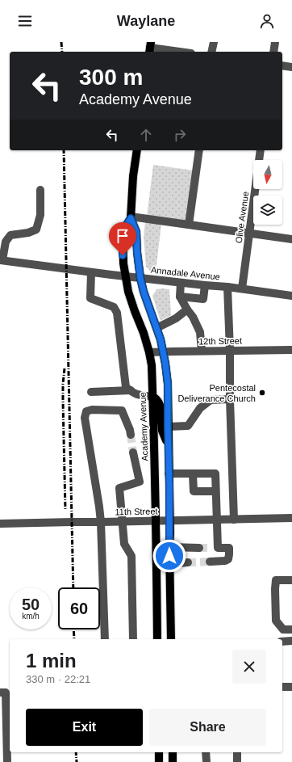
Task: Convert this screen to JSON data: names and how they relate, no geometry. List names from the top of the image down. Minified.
{"streets":{"main road":["Academy Avenue"],"street":["Olive Avenue","Annadale Avenue","12th Street","11th Street"]},"crossings":[["Olive Avenue","Annadale Avenue"],["Annadale Avenue","Academy Avenue"],["12th Street","Academy Avenue"],["Academy Avenue","11th Street"]],"places":["Pentecostal Deliverance Church"],"north":"bottom","page":{"header":"Waylane","turn":["300 m","Academy Avenue"],"speed":"50 km/h","limit":"60","heading":["1 min","330 m · 22:21"],"buttons":["Exit","Share"]}}
